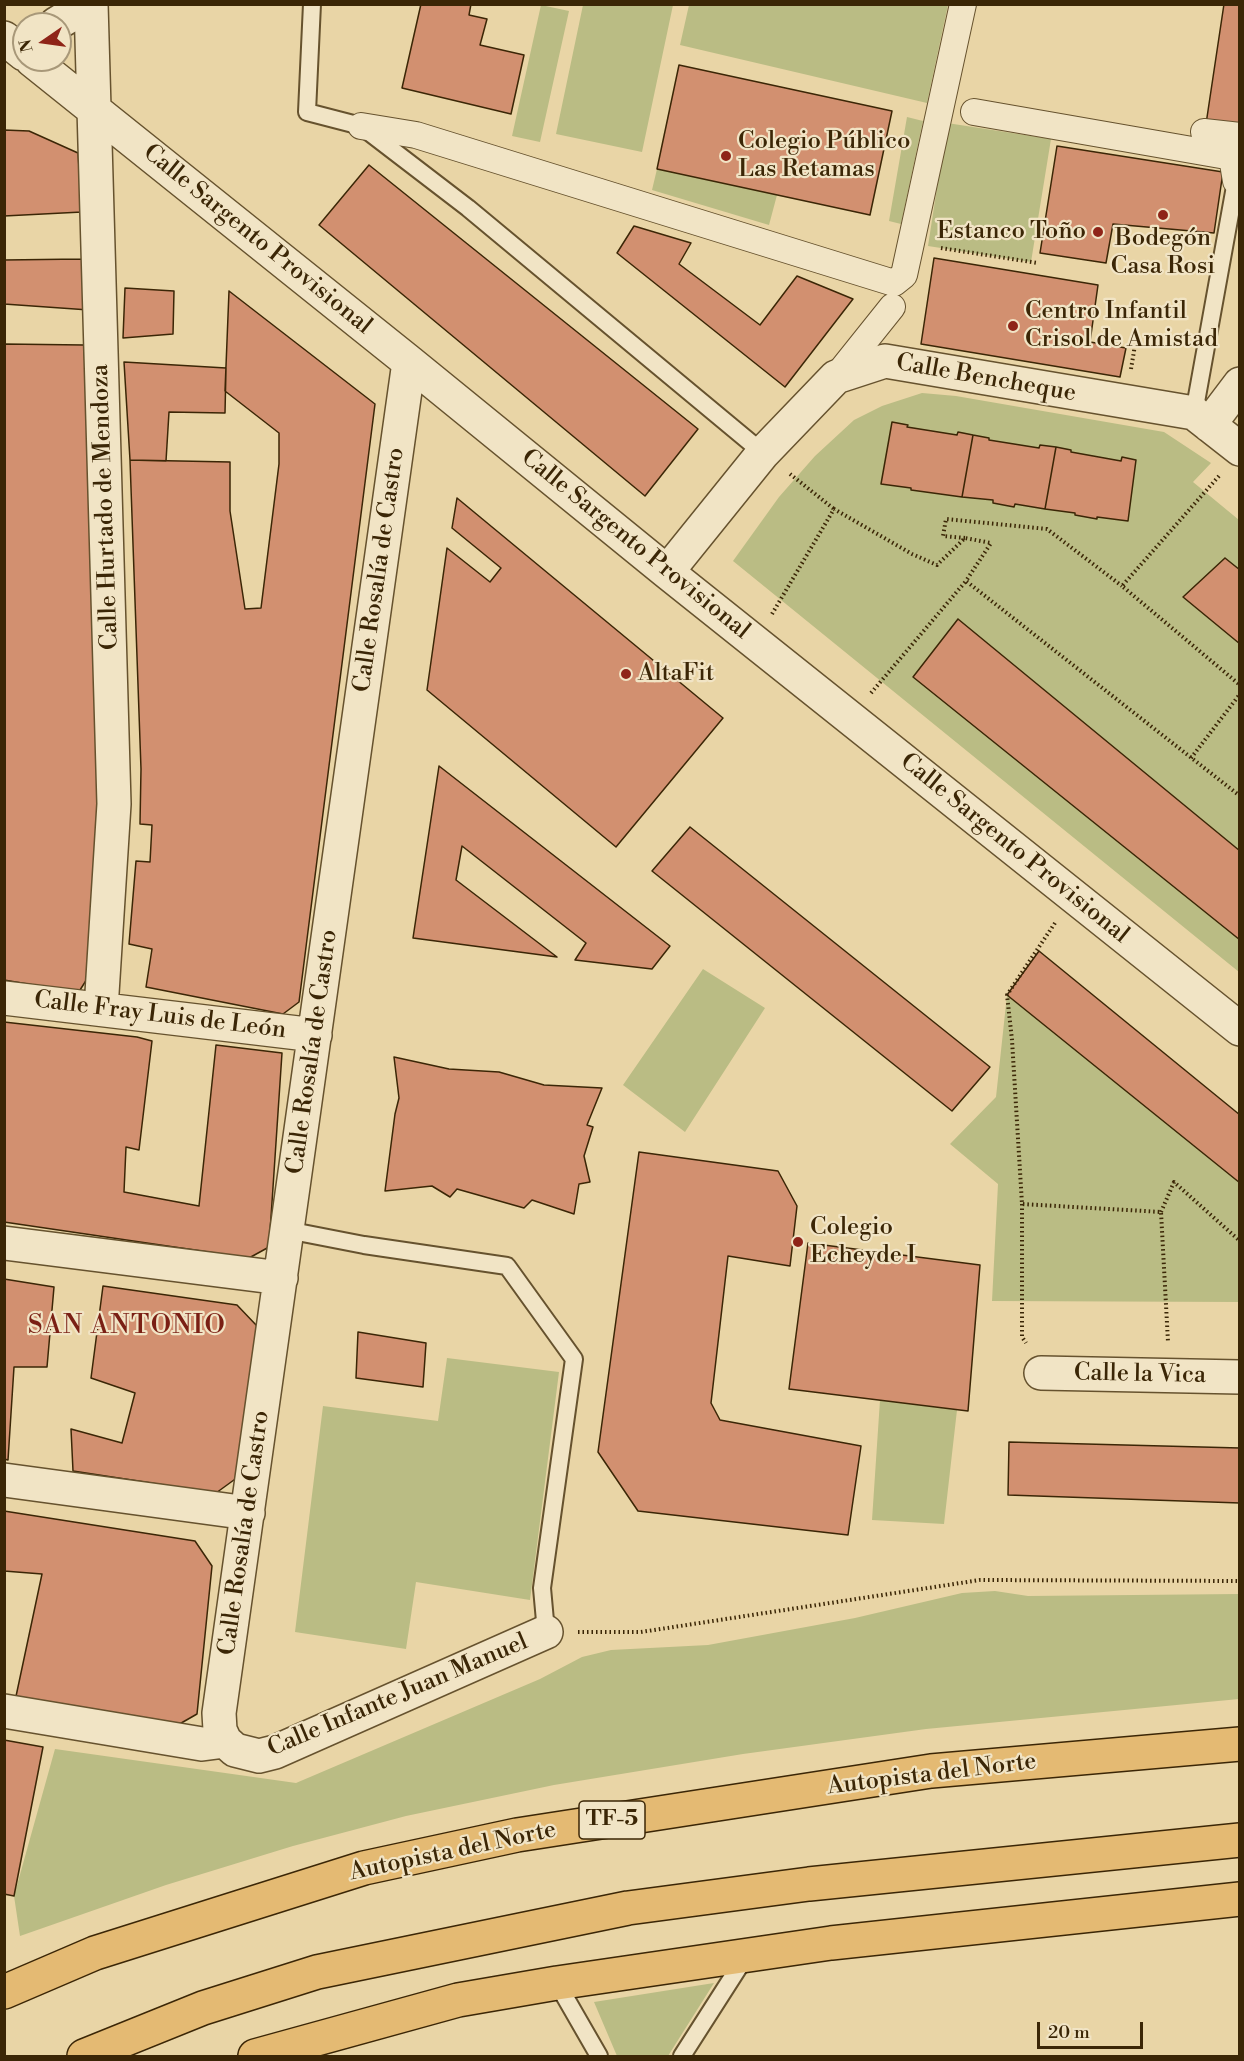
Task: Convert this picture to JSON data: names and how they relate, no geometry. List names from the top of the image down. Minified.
{"streets":{"highway":["Autopista del Norte","TF-5"],"street":["Calle Sargento Provisional","Calle Bencheque","Calle Hurtado de Mendoza","Calle Rosalía de Castro","Calle Fray Luis de León","Calle la Vica","Calle Infante Juan Manuel"]},"crossings":[["Calle Sargento Provisional","Calle Bencheque"],["Calle Sargento Provisional","Calle Hurtado de Mendoza"],["Calle Sargento Provisional","Calle Rosalía de Castro"],["Calle Hurtado de Mendoza","Calle Fray Luis de León"],["Calle Rosalía de Castro","Calle Fray Luis de León"],["Calle Rosalía de Castro","Calle Infante Juan Manuel"]],"districts":["SAN ANTONIO"],"places":["Colegio Público Las Retamas","Bodegón Casa Rosi","Estanco Toño","Centro Infantil Crisol de Amistad","AltaFit","Colegio Echeyde I"],"scale_bar":"20 m","north":"left"}
